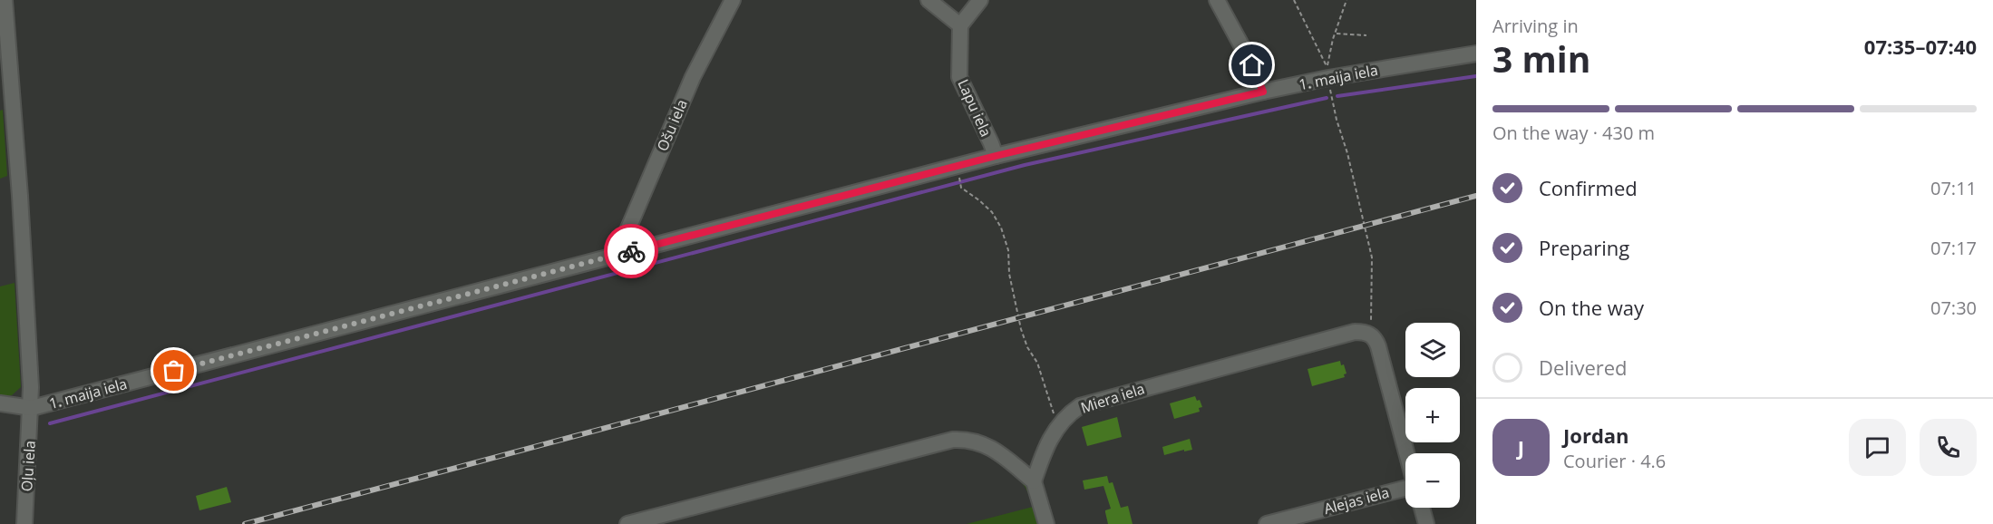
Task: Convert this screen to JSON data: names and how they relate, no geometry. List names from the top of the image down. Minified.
{"streets":{"street":["1. maija iela","Lapu iela","Ošu iela","Miera iela","Oļu iela","Alejas iela"]},"crossings":[["1. maija iela","Lapu iela"],["1. maija iela","Ošu iela"],["1. maija iela","Oļu iela"]],"page":{"heading":["3 min","Arriving in","07:35–07:40"],"panel":["Jordan","Courier · 4.6"],"bar":"On the way · 430 m","list":[["Confirmed","07:11"],["Preparing","07:17"],["On the way","07:30"],"Delivered"],"map_buttons":["+","−"],"round":"J"}}
